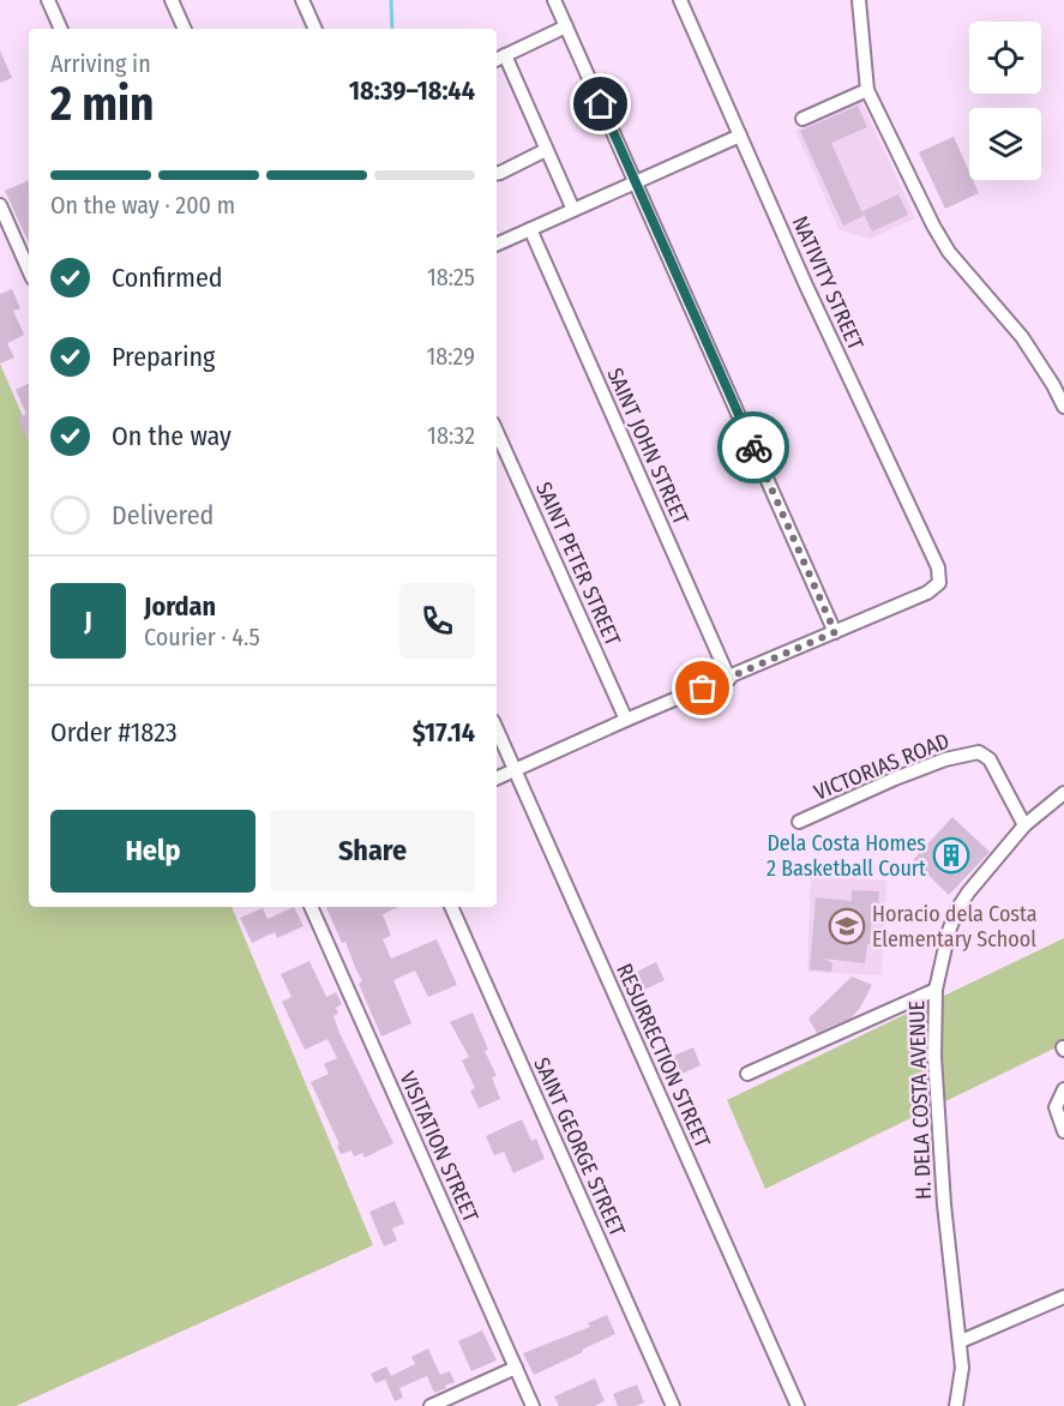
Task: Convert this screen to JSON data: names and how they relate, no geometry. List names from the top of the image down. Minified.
{"streets":{"street":["NATIVITY STREET","SAINT JOHN STREET","SAINT PETER STREET","VICTORIAS ROAD","RESURRECTION STREET","H. DELA COSTA AVENUE","VISITATION STREET","SAINT GEORGE STREET"]},"crossings":[["VICTORIAS ROAD","H. DELA COSTA AVENUE"]],"places":{"building":["Dela Costa Homes 2 Basketball Court"],"school or university":["Horacio dela Costa Elementary School"]},"page":{"heading":["2 min","Arriving in","18:39–18:44"],"panel":["Jordan","Courier · 4.5","Order #1823","$17.14"],"bar":"On the way · 200 m","list":[["Confirmed","18:25"],["Preparing","18:29"],["On the way","18:32"],"Delivered"],"round":"J","buttons":["Help","Share"]}}
